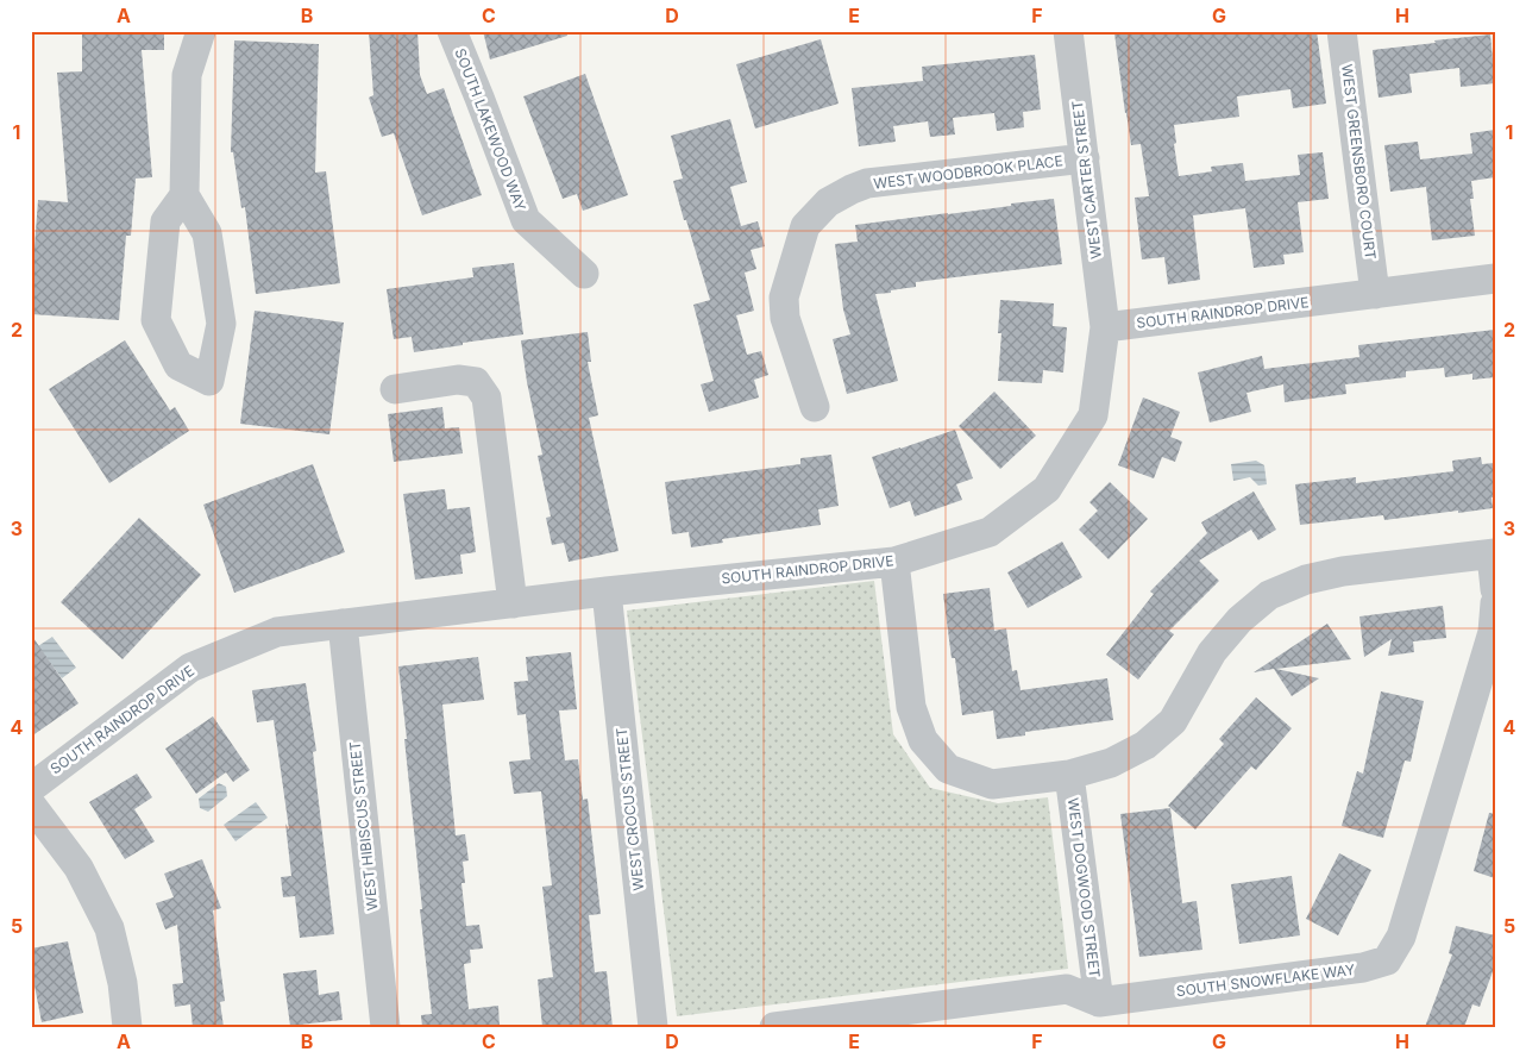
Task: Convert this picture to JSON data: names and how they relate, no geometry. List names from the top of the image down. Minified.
{"streets":{"street":["SOUTH LAKEWOOD WAY","WEST GREENSBORO COURT","WEST WOODBROOK PLACE","WEST CARTER STREET","SOUTH RAINDROP DRIVE","WEST CROCUS STREET","WEST HIBISCUS STREET","WEST DOGWOOD STREET","SOUTH SNOWFLAKE WAY"]},"crossings":[["WEST GREENSBORO COURT","SOUTH RAINDROP DRIVE"],["WEST WOODBROOK PLACE","WEST CARTER STREET"],["WEST CARTER STREET","SOUTH RAINDROP DRIVE"],["SOUTH RAINDROP DRIVE","WEST CROCUS STREET"],["SOUTH RAINDROP DRIVE","WEST HIBISCUS STREET"],["WEST DOGWOOD STREET","SOUTH SNOWFLAKE WAY"]],"grid":{"columns":["A","B","C","D","E","F","G","H"],"rows":["1","2","3","4","5"]}}
